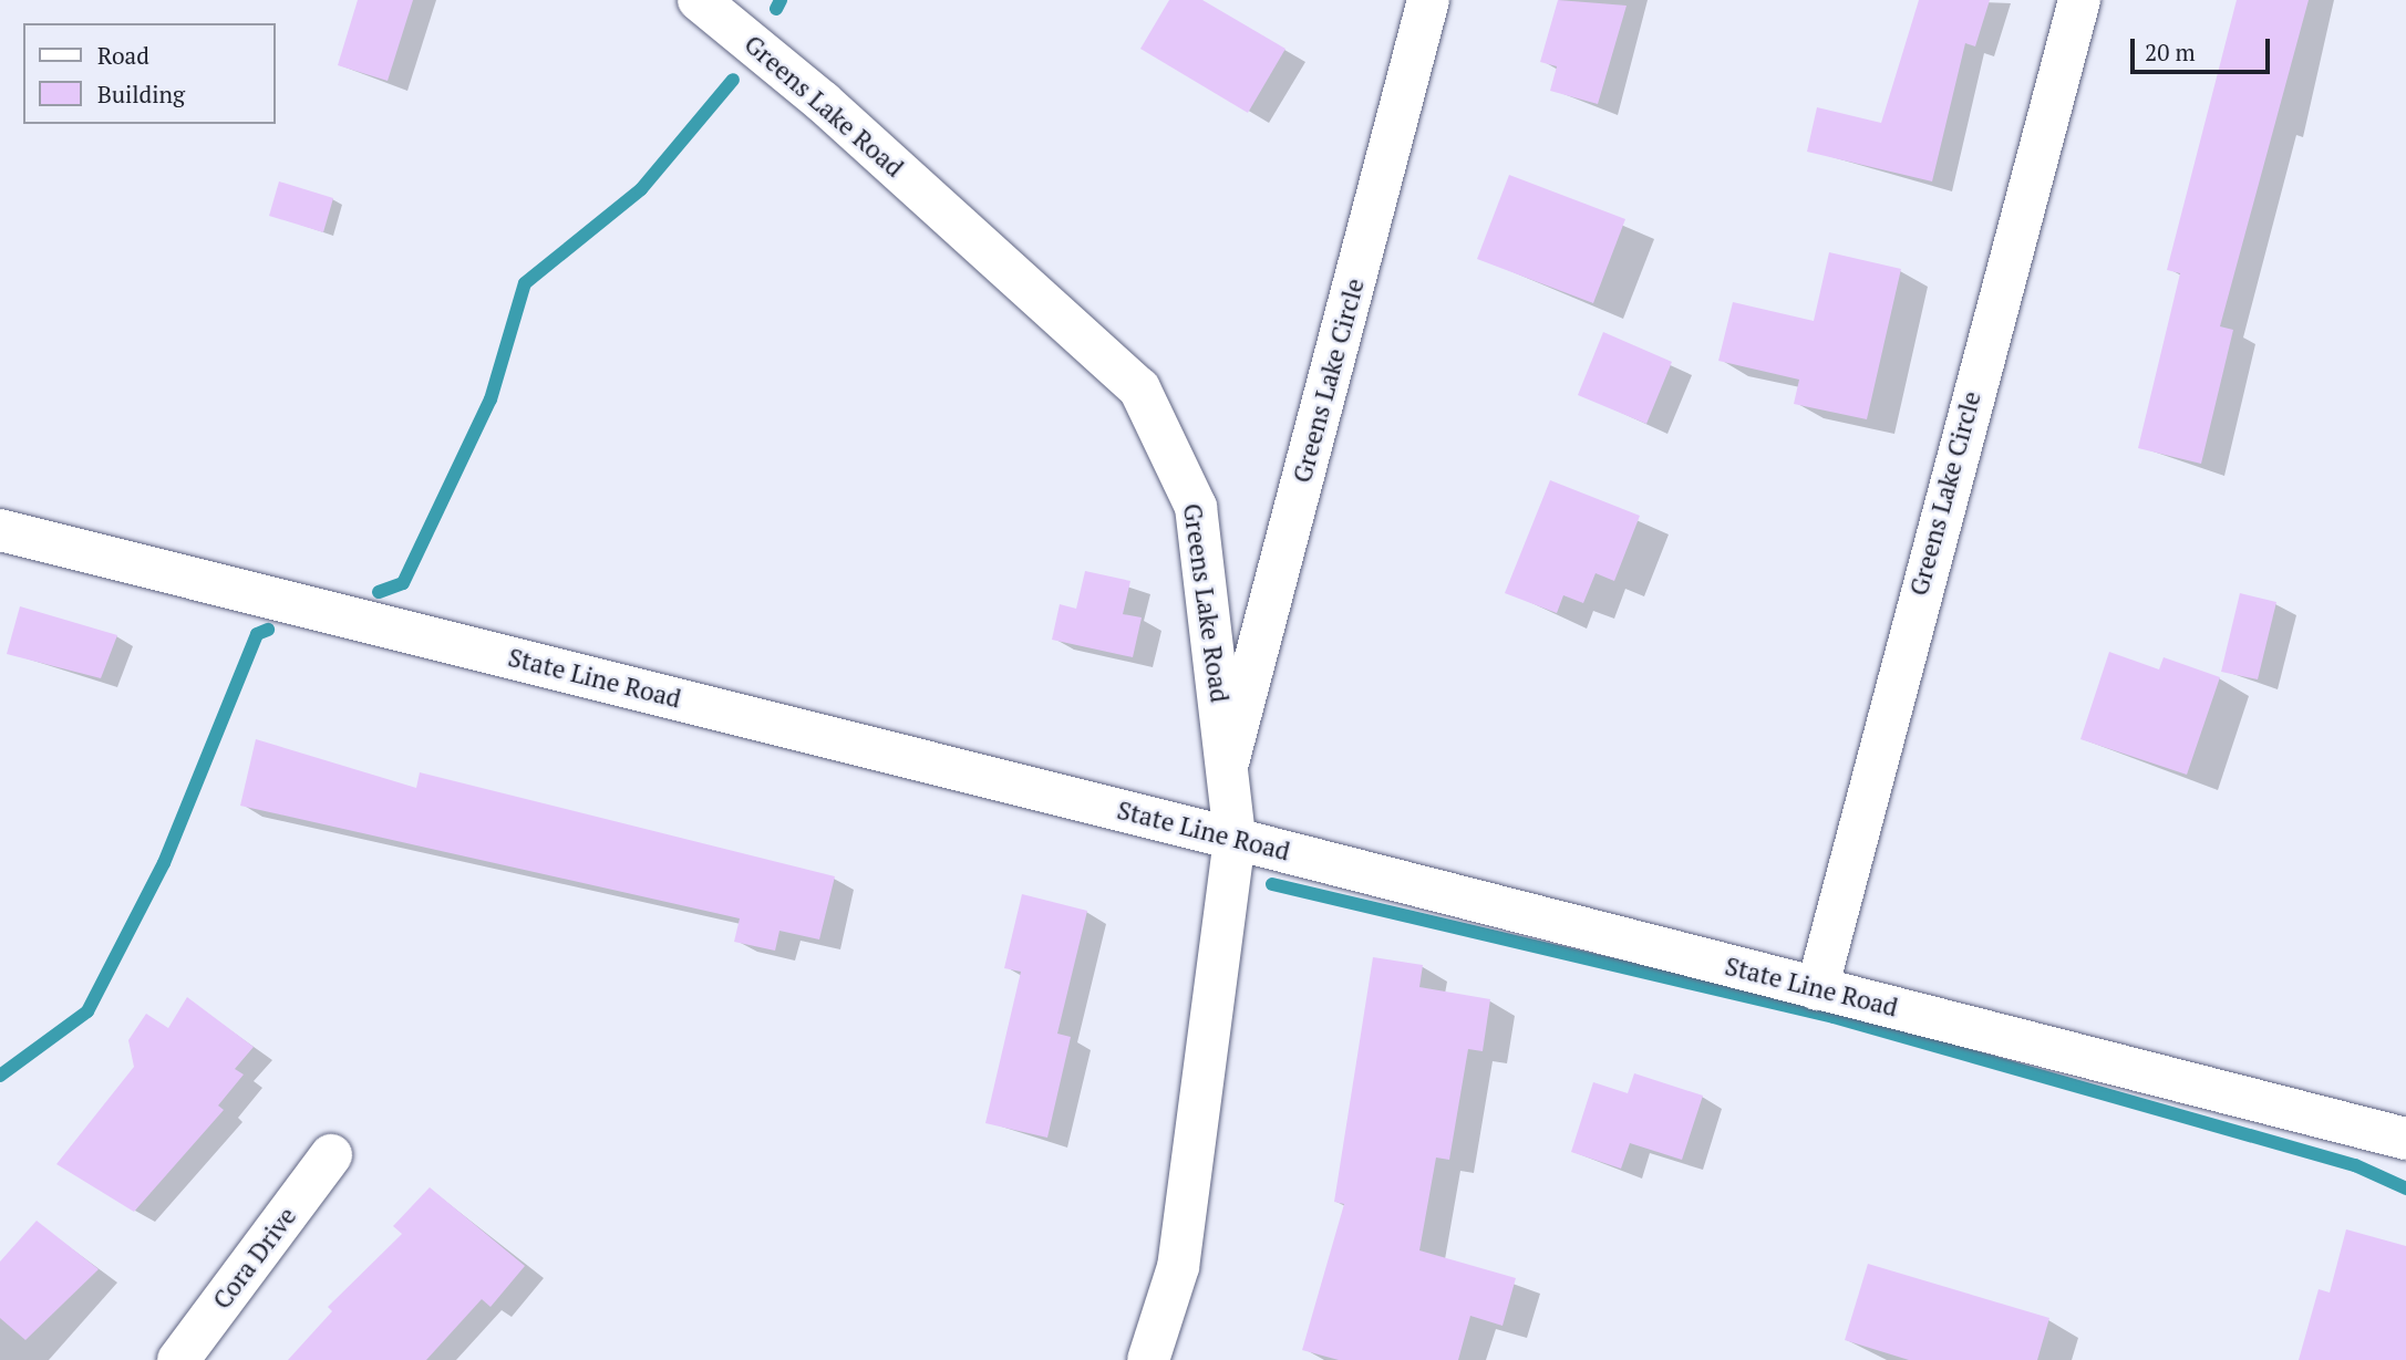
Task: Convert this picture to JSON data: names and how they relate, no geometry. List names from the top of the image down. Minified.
{"streets":{"street":["Greens Lake Road","Greens Lake Circle","State Line Road","Cora Drive"]},"crossings":[["Greens Lake Road","Greens Lake Circle"],["Greens Lake Road","State Line Road"],["Greens Lake Circle","State Line Road"]],"legend":["Road","Building"],"scale_bar":"20 m"}
